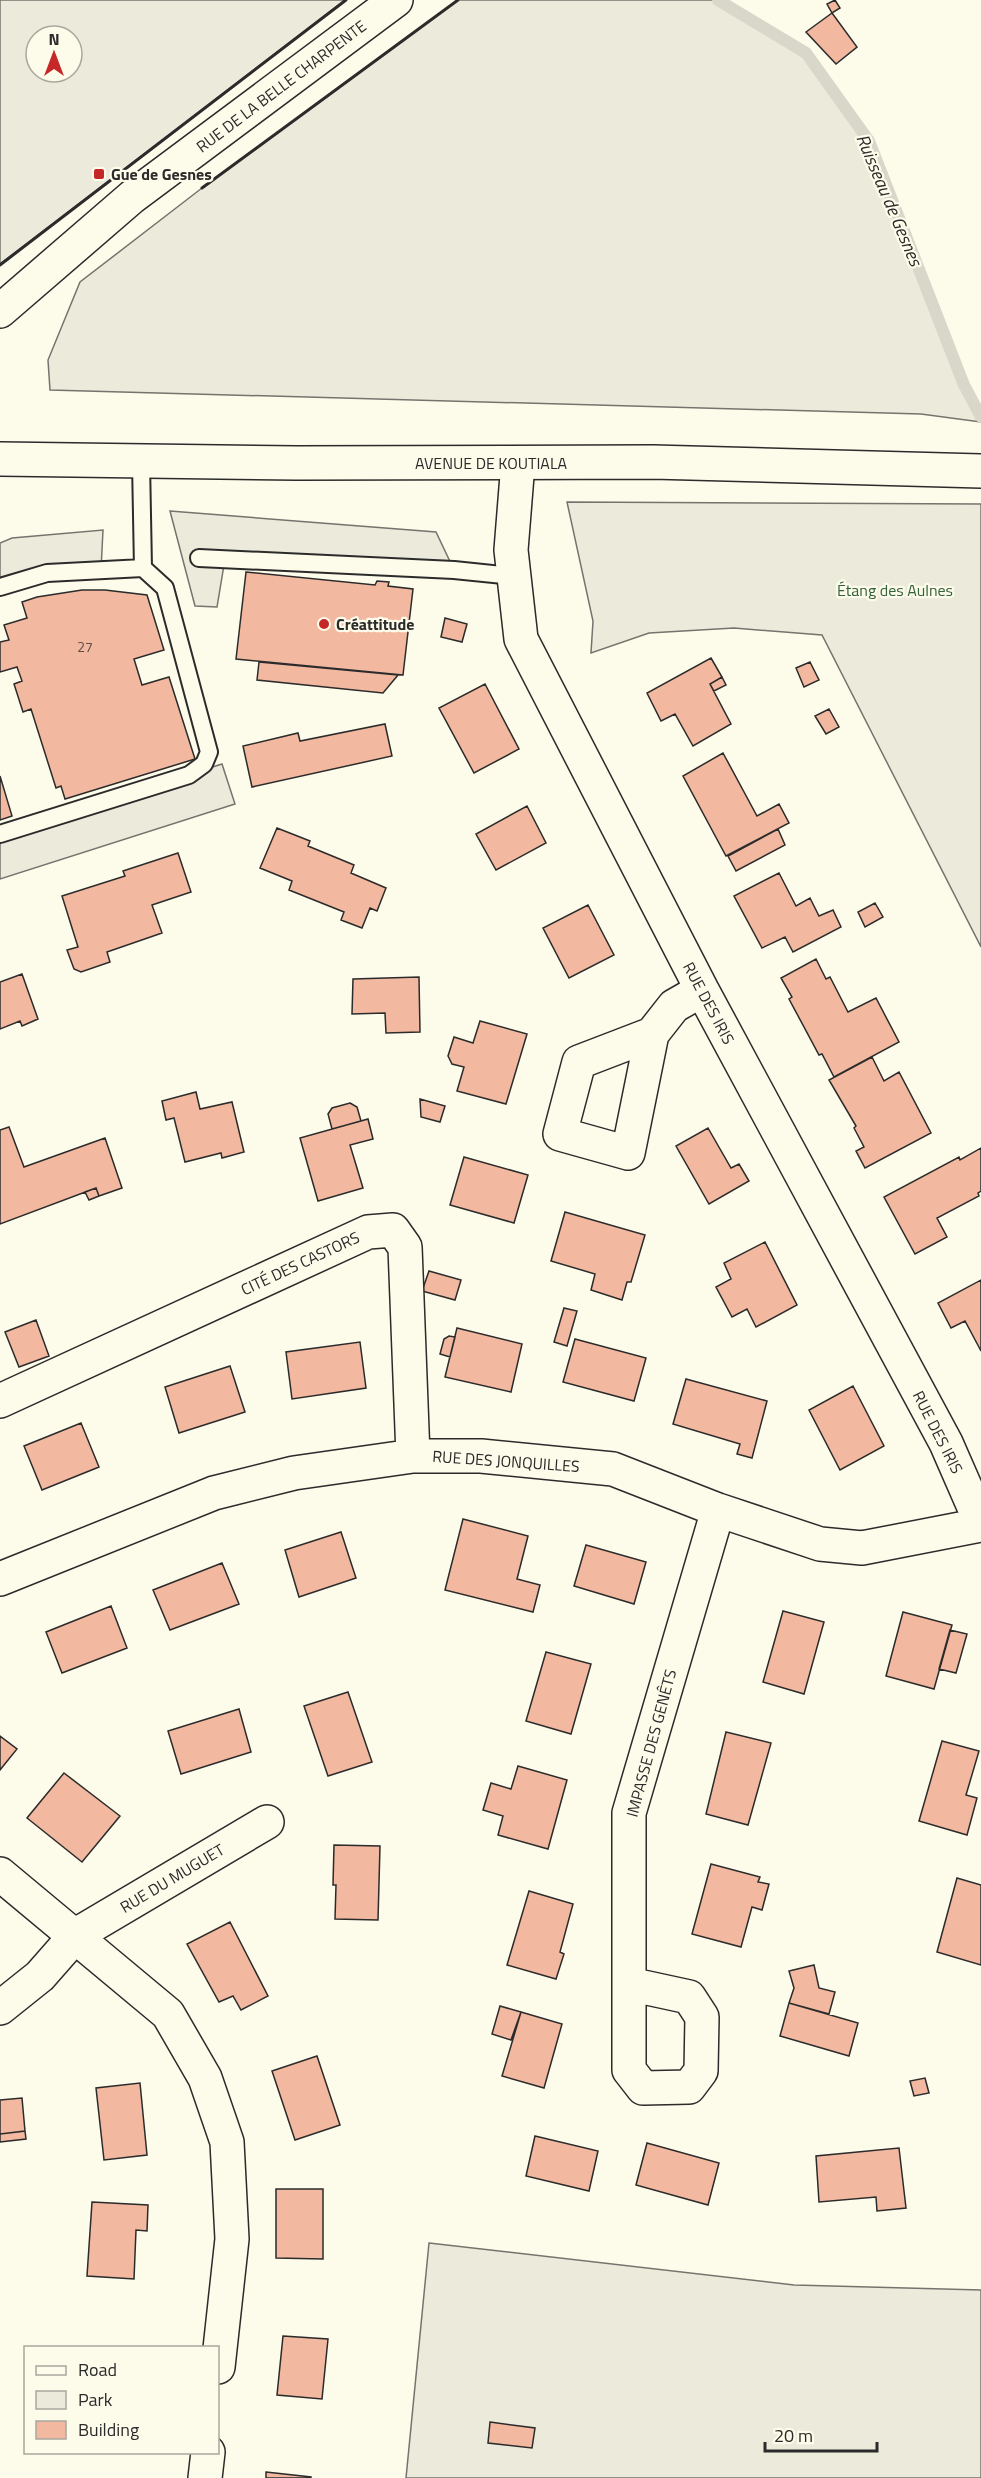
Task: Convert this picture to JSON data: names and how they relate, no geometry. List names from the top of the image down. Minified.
{"streets":{"street":["RUE DE LA BELLE CHARPENTE","AVENUE DE KOUTIALA","RUE DES IRIS","CITÉ DES CASTORS","RUE DES JONQUILLES","IMPASSE DES GENÊTS","RUE DU MUGUET"]},"crossings":[["AVENUE DE KOUTIALA","RUE DES IRIS"],["RUE DES IRIS","RUE DES JONQUILLES"],["CITÉ DES CASTORS","RUE DES JONQUILLES"],["RUE DES JONQUILLES","IMPASSE DES GENÊTS"]],"water":["Ruisseau de Gesnes"],"parks":["Étang des Aulnes"],"places":{"transit":["Gue de Gesnes"],"other":["Créattitude"]},"house_numbers":["27"],"legend":["Road","Park","Building"],"scale_bar":"20 m","north":"top"}
